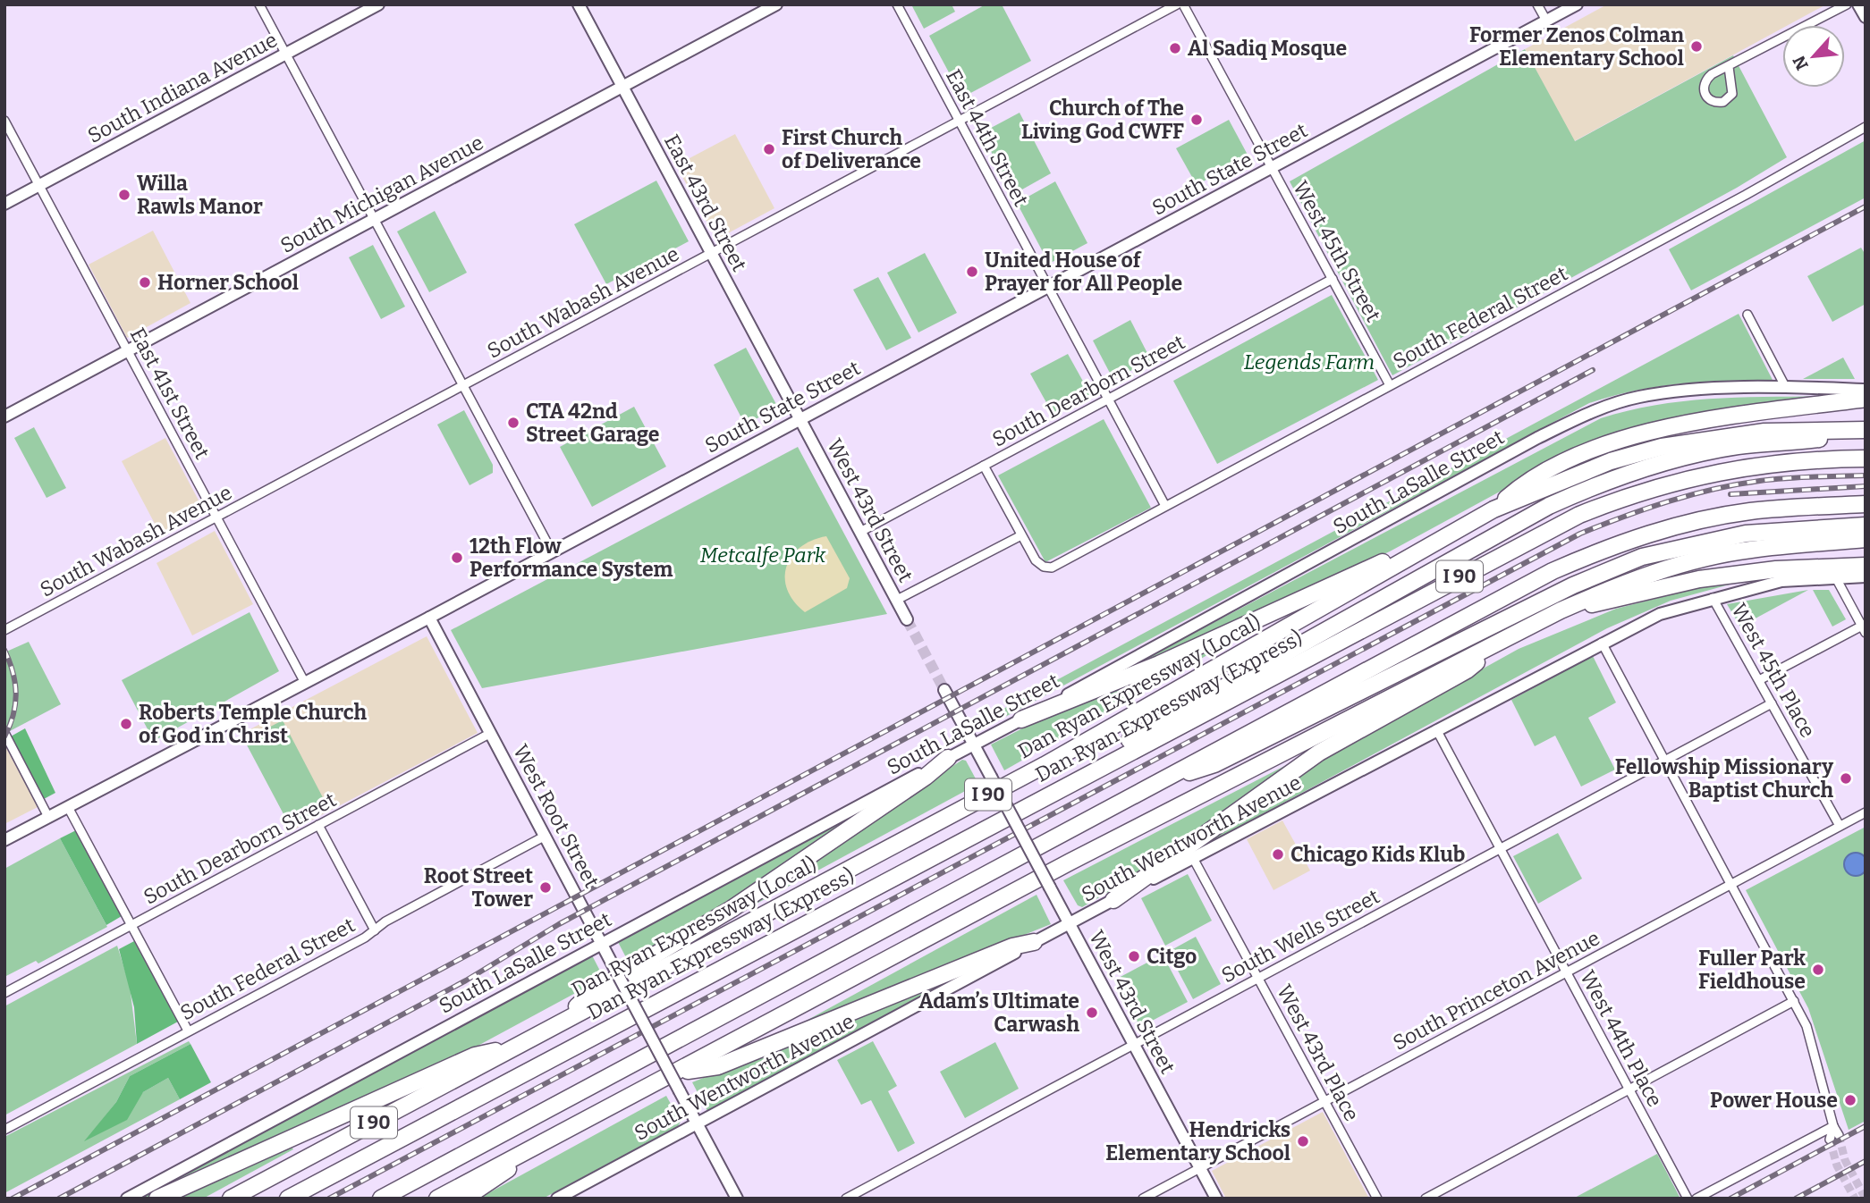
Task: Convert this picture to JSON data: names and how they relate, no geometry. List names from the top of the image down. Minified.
{"streets":{"highway":["I 90","Dan Ryan Expressway (Local)","Dan Ryan Expressway (Express)"],"main road":["South Indiana Avenue","South State Street","South Michigan Avenue","East 43rd Street","South LaSalle Street","West 43rd Street","West Root Street","South Wentworth Avenue"],"street":["East 44th Street","West 45th Street","South Wabash Avenue","South Federal Street","South Dearborn Street","East 41st Street","West 45th Place","South Wells Street","South Princeton Avenue","West 44th Place","West 43rd Place"]},"crossings":[["South Indiana Avenue","East 41st Street"],["East 44th Street","South State Street"],["East 44th Street","South Wabash Avenue"],["East 44th Street","South Federal Street"],["East 44th Street","South Dearborn Street"],["South State Street","East 43rd Street"],["South State Street","West 45th Street"],["South State Street","East 41st Street"],["South State Street","West 43rd Street"],["South State Street","West Root Street"],["South Michigan Avenue","East 43rd Street"],["South Michigan Avenue","East 41st Street"],["East 43rd Street","South Wabash Avenue"],["East 43rd Street","West 43rd Street"],["West 45th Street","South Federal Street"],["West 45th Street","South Dearborn Street"],["South Wabash Avenue","East 41st Street"],["South Federal Street","West Root Street"],["South Dearborn Street","West 43rd Street"],["South Dearborn Street","West Root Street"],["South LaSalle Street","West 43rd Street"],["South LaSalle Street","West Root Street"],["West 43rd Street","South Wentworth Avenue"],["West 43rd Street","South Wells Street"],["West 43rd Street","South Princeton Avenue"],["West 45th Place","South Wentworth Avenue"],["West 45th Place","South Wells Street"],["West 45th Place","South Princeton Avenue"],["West Root Street","South Wentworth Avenue"],["South Wentworth Avenue","West 44th Place"],["South Wentworth Avenue","West 43rd Place"],["South Wells Street","West 44th Place"],["South Wells Street","West 43rd Place"],["South Princeton Avenue","West 44th Place"],["South Princeton Avenue","West 43rd Place"]],"parks":["Legends Farm","Metcalfe Park"],"places":["Former Zenos Colman Elementary School","Al Sadiq Mosque","Church of The Living God CWFF","First Church of Deliverance","Willa Rawls Manor","United House of Prayer for All People","Horner School","CTA 42nd Street Garage","12th Flow Performance System","Roberts Temple Church of God in Christ","Fellowship Missionary Baptist Church","Chicago Kids Klub","Root Street Tower","Citgo","Fuller Park Fieldhouse","Adam’s Ultimate Carwash","Power House","Hendricks Elementary School"],"north":"bottom left"}
